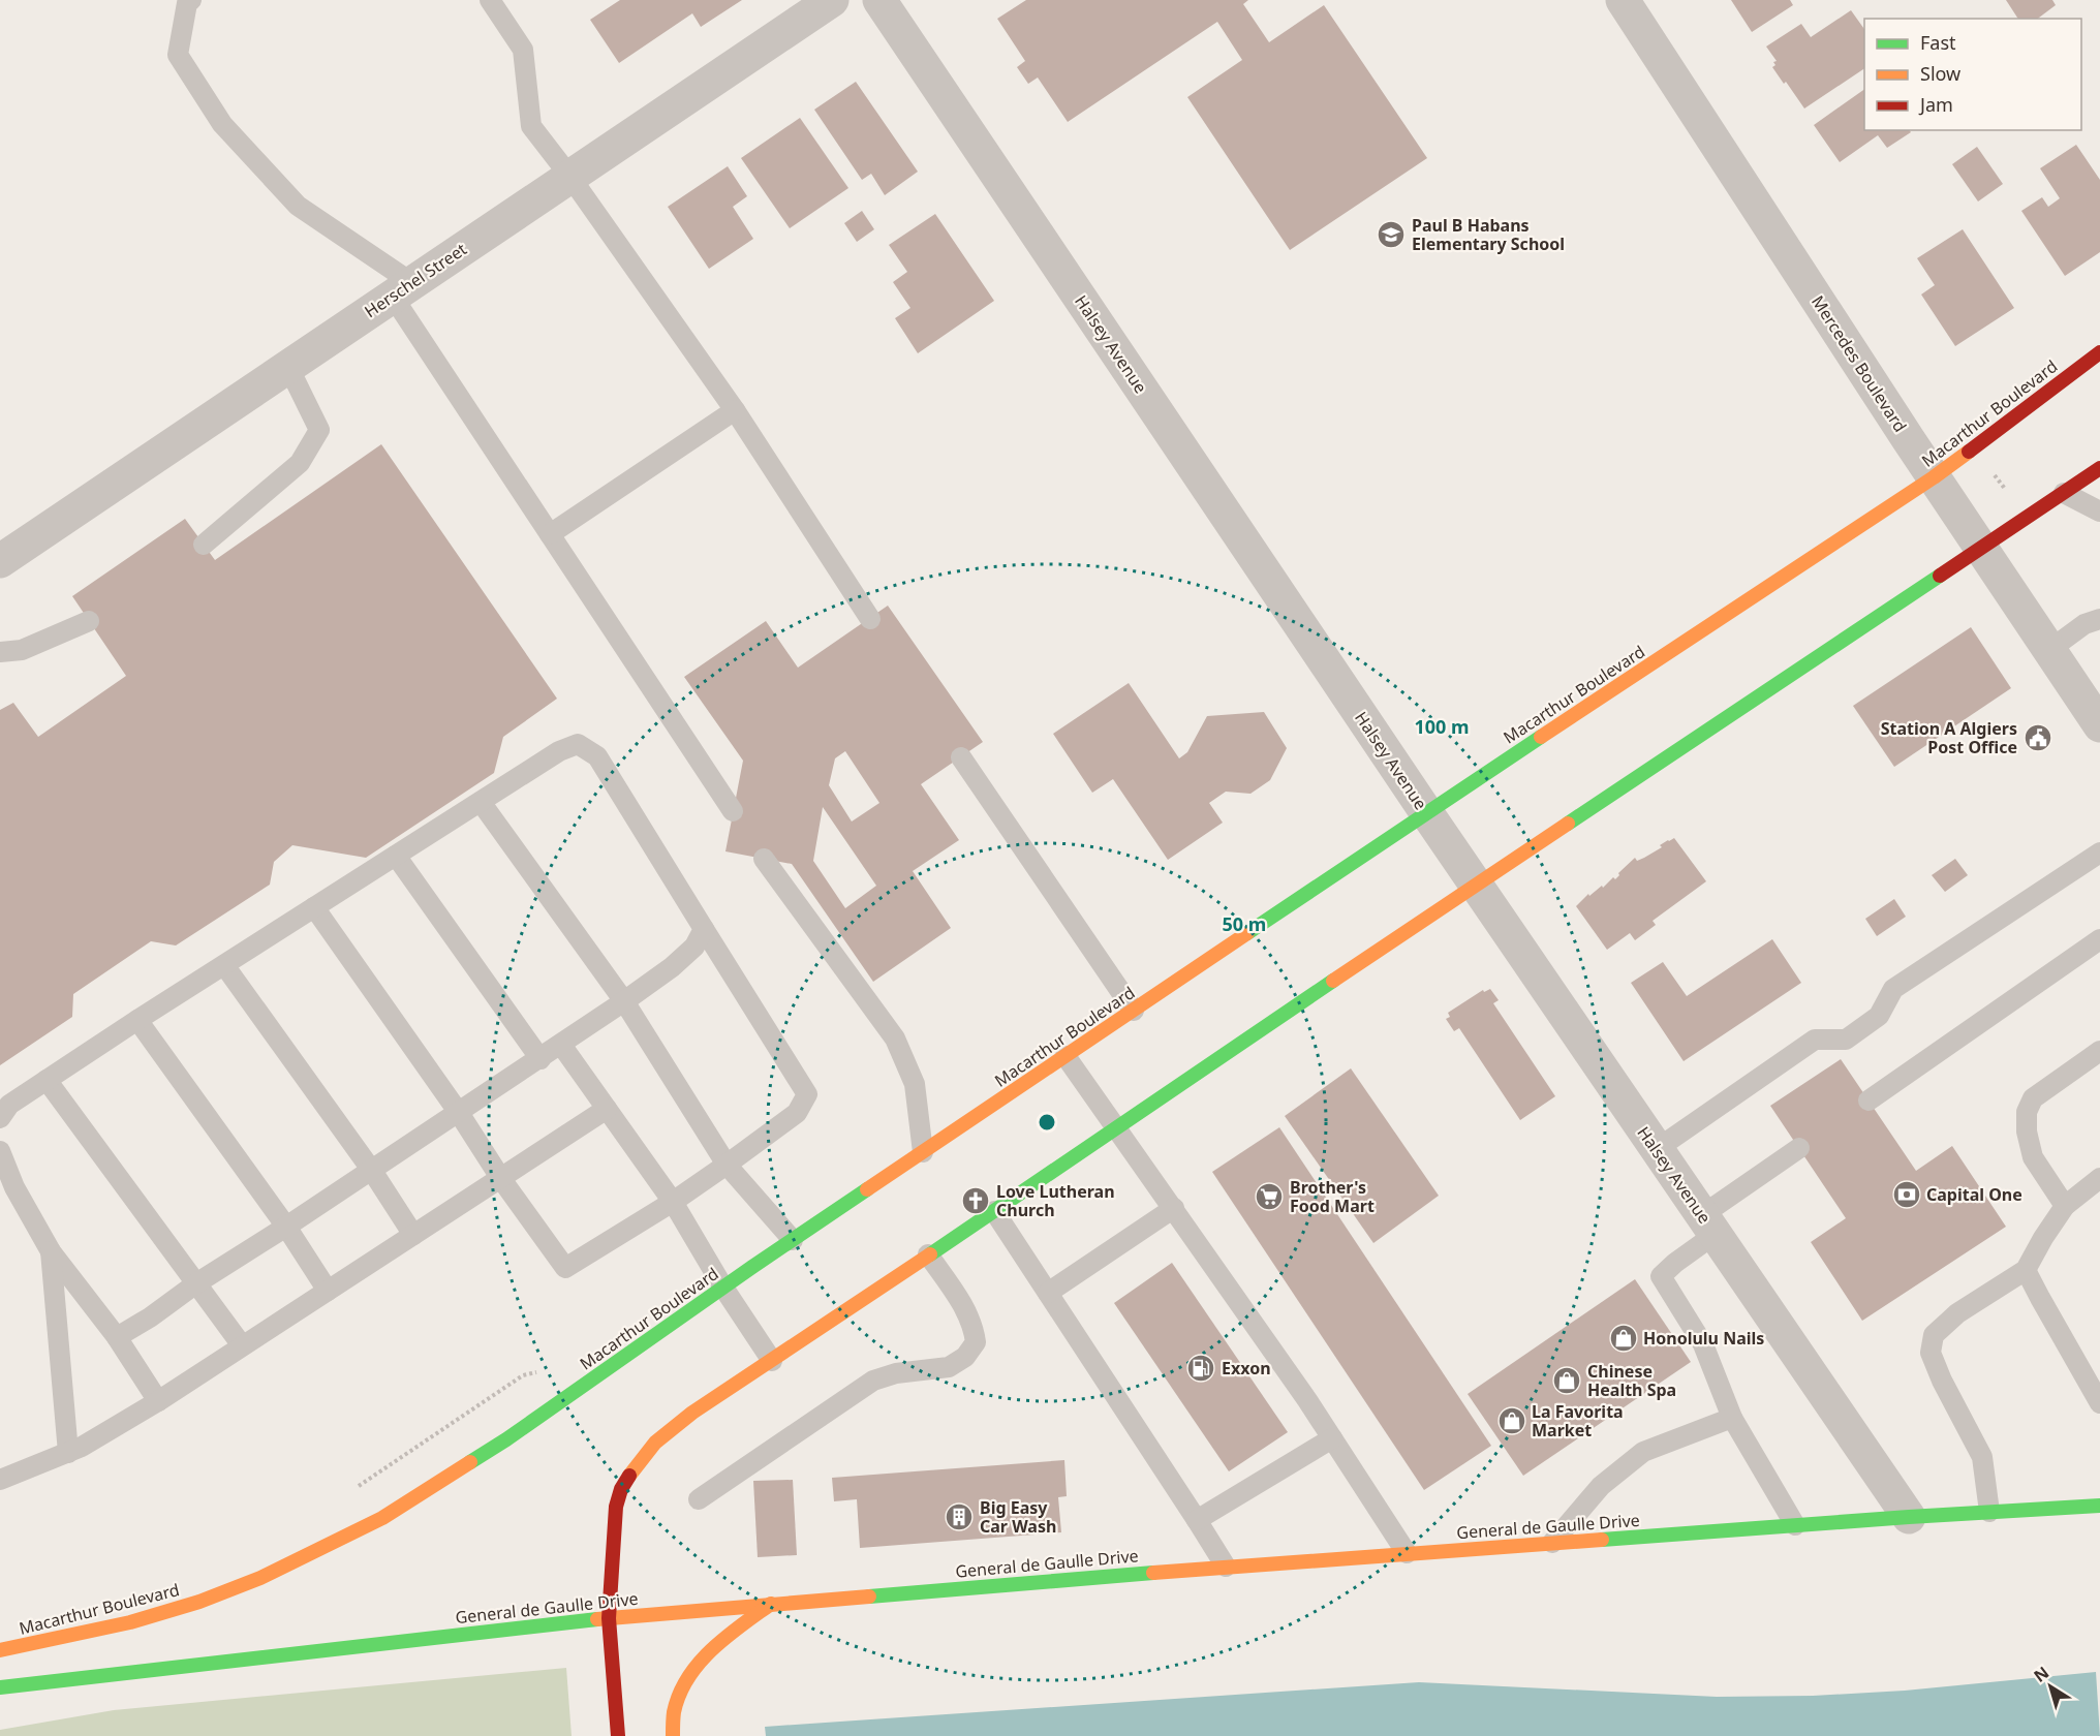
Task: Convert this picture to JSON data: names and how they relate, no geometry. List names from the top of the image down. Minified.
{"streets":{"street":["Herschel Street","Halsey Avenue","Mercedes Boulevard","Macarthur Boulevard","General de Gaulle Drive"]},"crossings":[["Halsey Avenue","Macarthur Boulevard"],["Halsey Avenue","General de Gaulle Drive"],["Mercedes Boulevard","Macarthur Boulevard"]],"places":{"school or university":["Paul B Habans Elementary School"],"public building":["Station A Algiers Post Office"],"bank":["Capital One"],"supermarket":["Brother's Food Mart"],"church":["Love Lutheran Church"],"shop":["Honolulu Nails","Chinese Health Spa","La Favorita Market"],"fuel station":["Exxon"],"building":["Big Easy Car Wash"]},"legend":["Fast","Slow","Jam"],"north":"top left","rings":["100 m","50 m"]}
